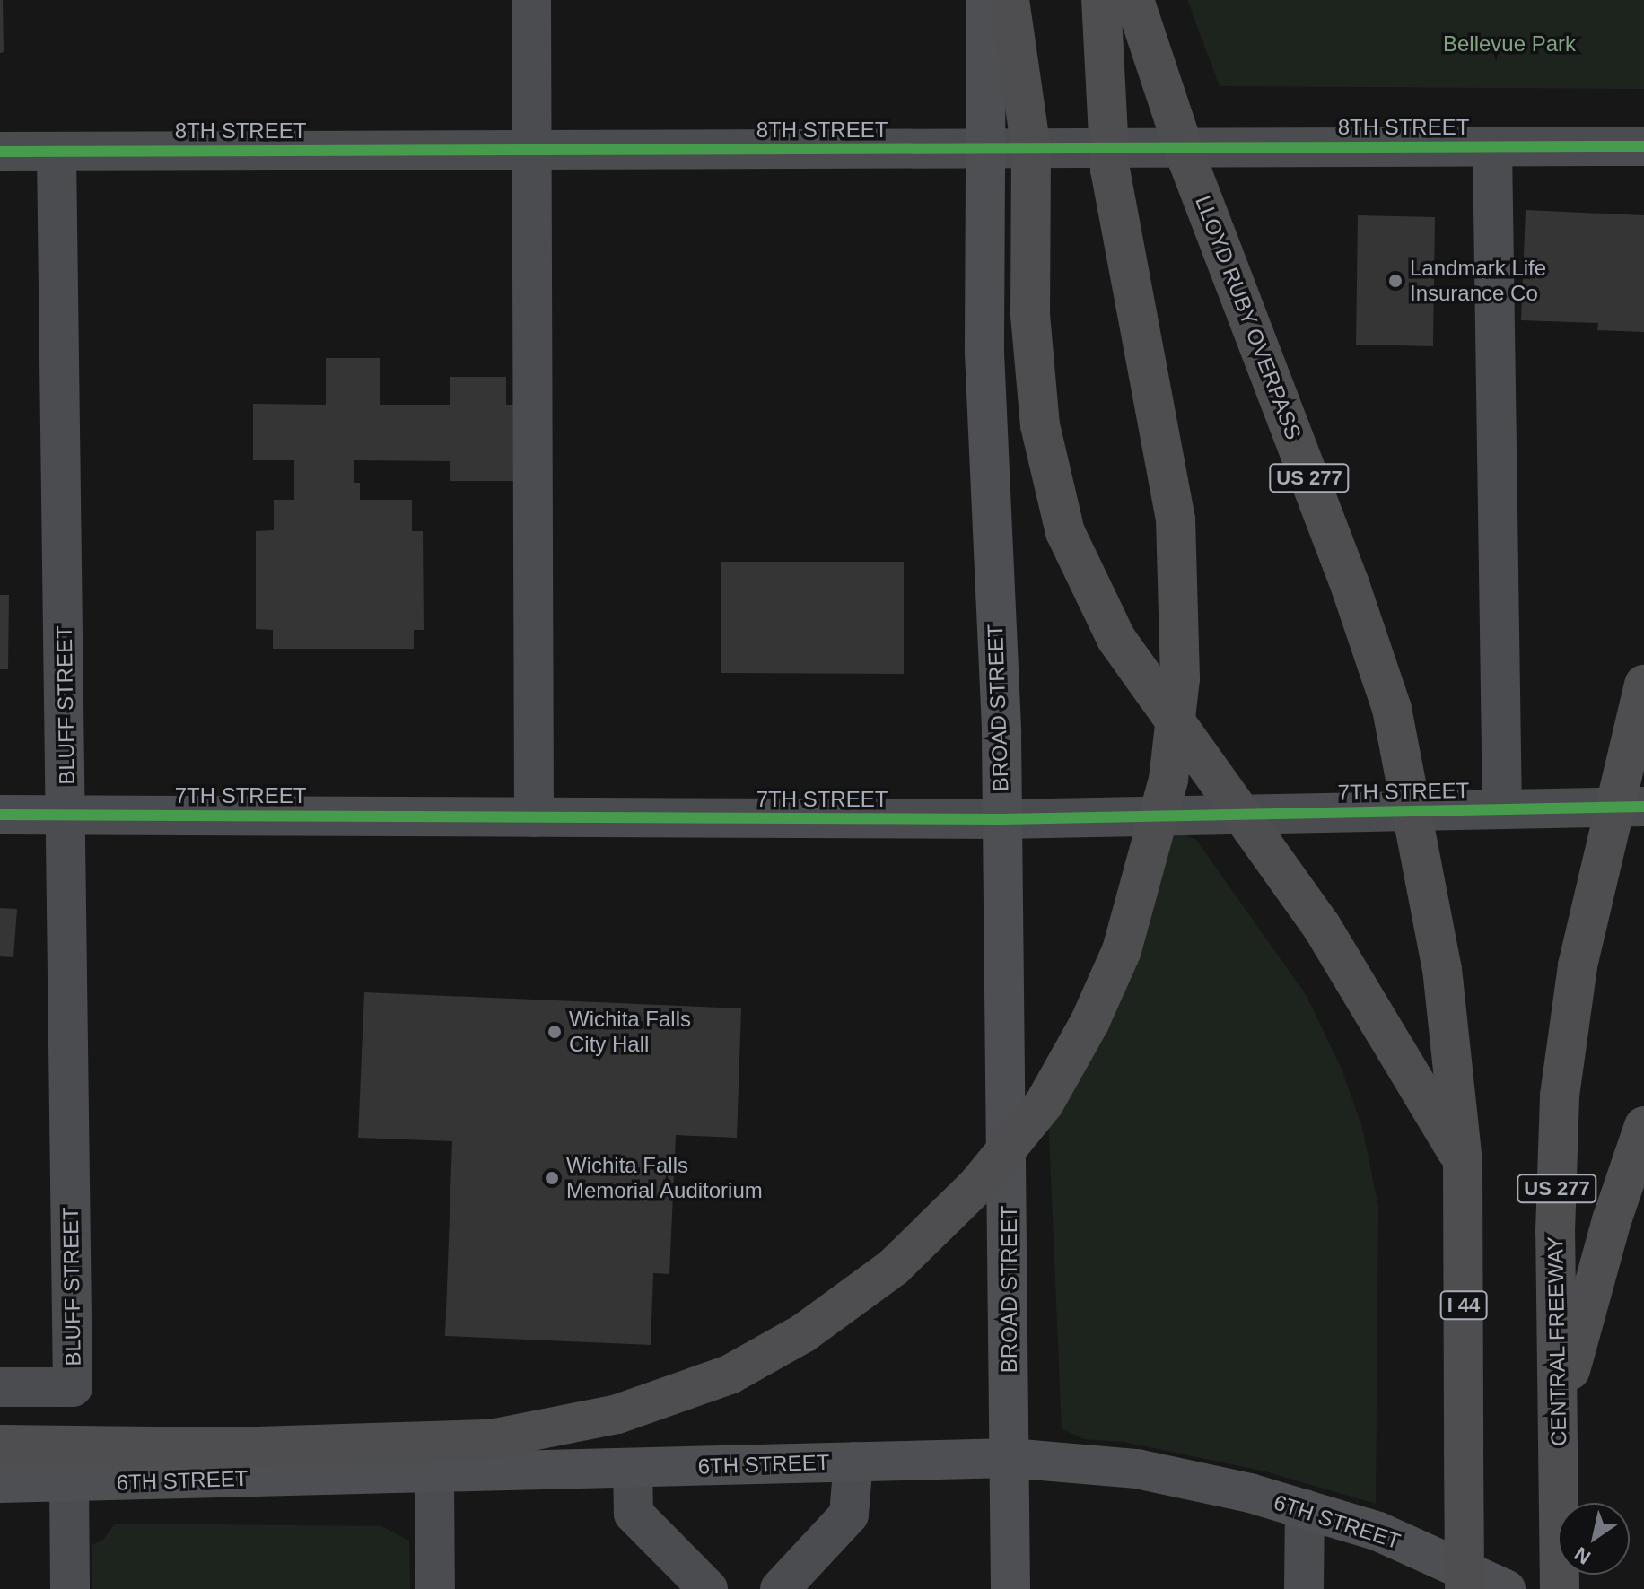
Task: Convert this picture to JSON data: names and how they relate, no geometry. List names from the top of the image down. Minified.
{"streets":{"highway":["LLOYD RUBY OVERPASS","US 277","I 44","CENTRAL FREEWAY"],"main road":["BROAD STREET","6TH STREET"],"street":["8TH STREET","BLUFF STREET","7TH STREET"]},"crossings":[["8TH STREET","BLUFF STREET"],["8TH STREET","BROAD STREET"],["LLOYD RUBY OVERPASS","I 44"],["BLUFF STREET","7TH STREET"],["BROAD STREET","7TH STREET"],["BROAD STREET","6TH STREET"]],"parks":["Bellevue Park"],"places":["Landmark Life Insurance Co","Wichita Falls City Hall","Wichita Falls Memorial Auditorium"],"north":"bottom left"}
